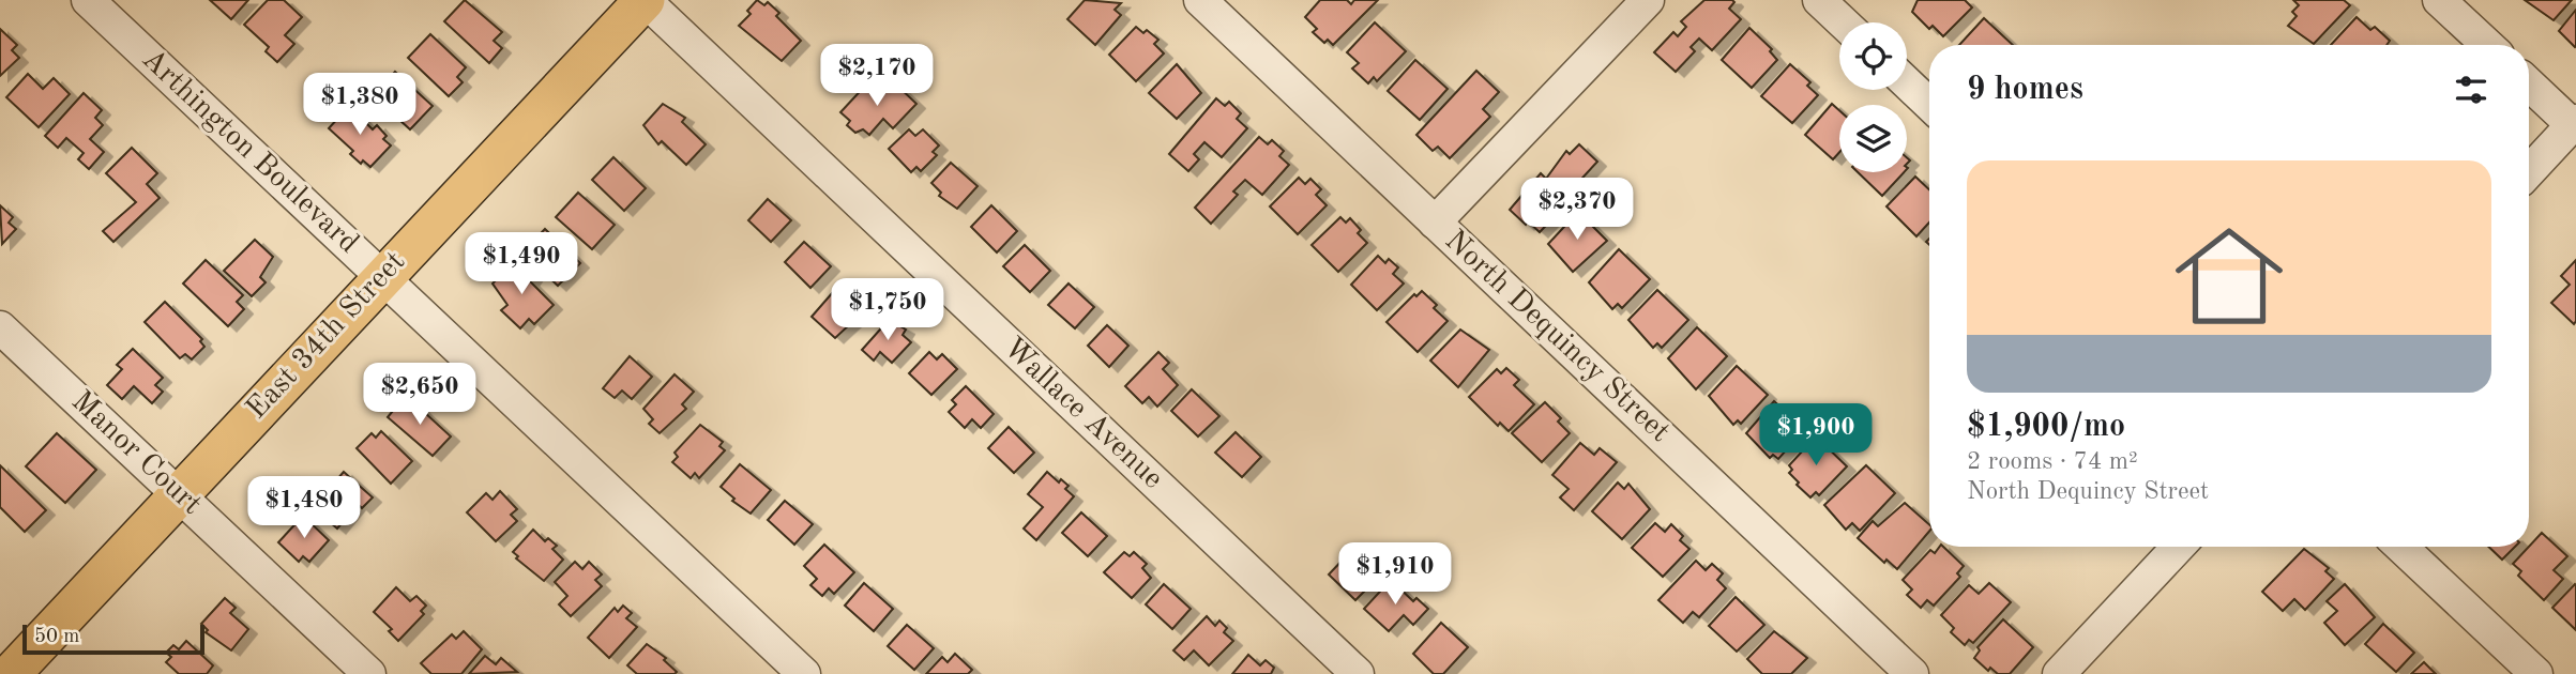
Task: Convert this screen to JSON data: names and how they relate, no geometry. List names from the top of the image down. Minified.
{"streets":{"main road":["East 34th Street"],"street":["Arthington Boulevard","North Dequincy Street","Wallace Avenue","Manor Court"]},"crossings":[["Arthington Boulevard","East 34th Street"],["East 34th Street","Wallace Avenue"],["East 34th Street","Manor Court"]],"scale_bar":"50 m","page":{"price":["$2,170","$1,380","$2,370","$1,490","$1,750","$2,650","$1,900","$1,480","$1,910"],"heading":"9 homes","list":[{"name":"$1,900/mo","note":"2 rooms · 74 m² · North Dequincy Street"}],"scale":"50 m"}}
